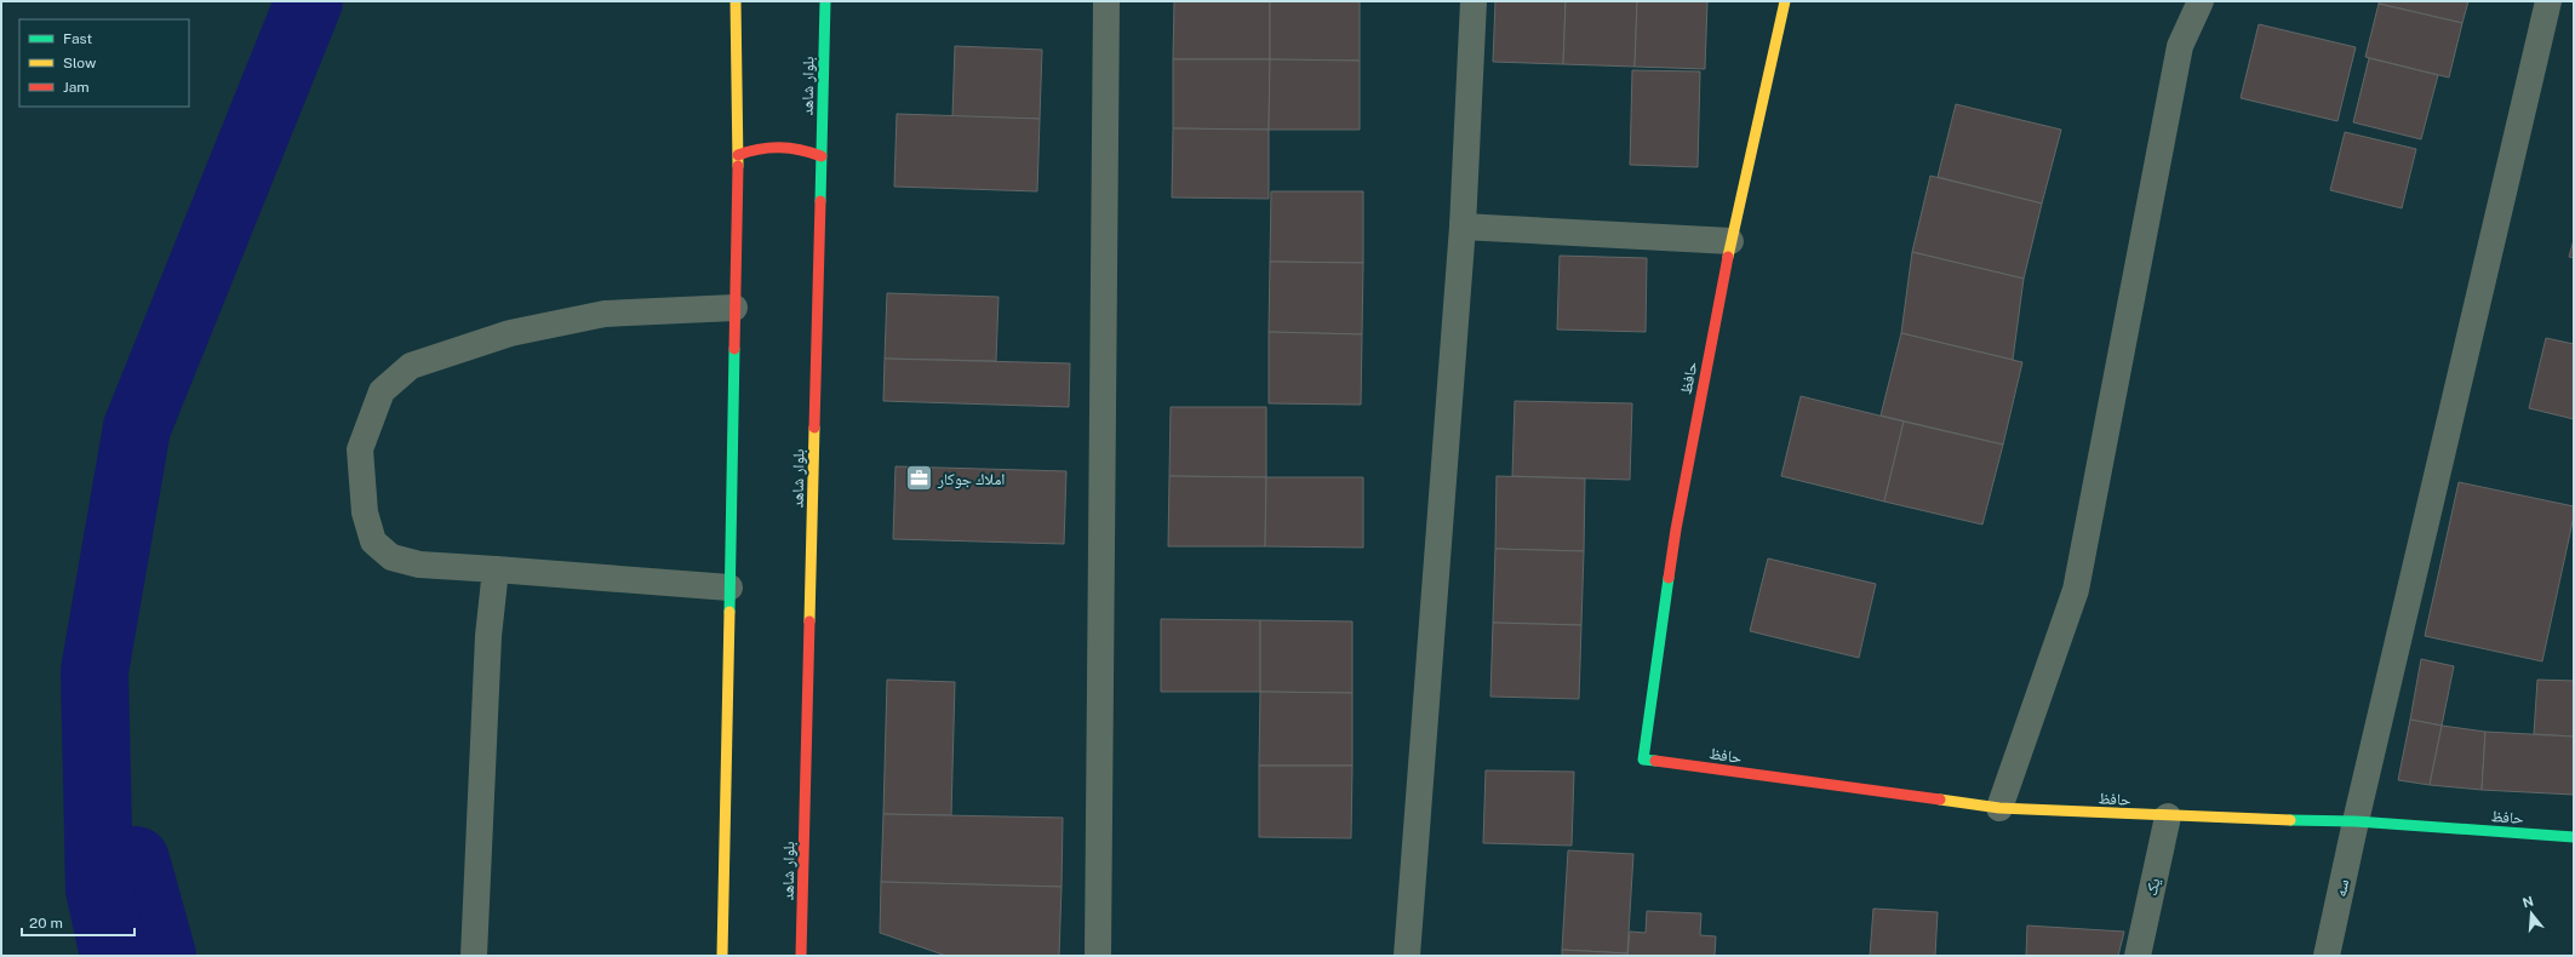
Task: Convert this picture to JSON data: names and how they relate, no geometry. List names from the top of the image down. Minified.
{"streets":{"main road":["بلوار شاهد","حافظ"],"street":["یک","سه"]},"crossings":[["حافظ","یک"],["حافظ","سه"]],"places":{"office":["املاك جوكار"]},"legend":["Fast","Slow","Jam"],"scale_bar":"20 m","north":"top"}
